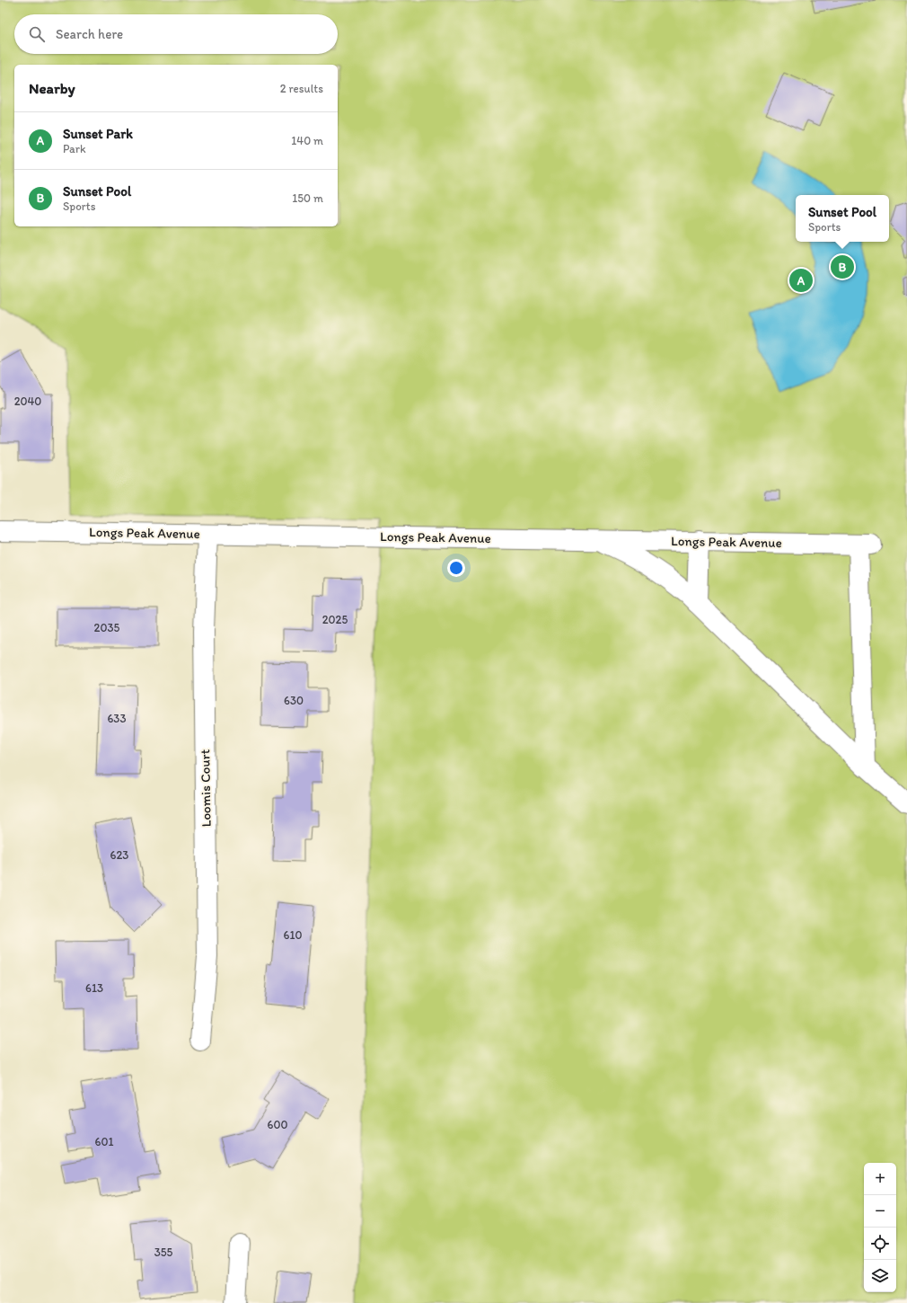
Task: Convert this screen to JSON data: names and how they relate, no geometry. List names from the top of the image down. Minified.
{"streets":{"street":["Longs Peak Avenue","Loomis Court"]},"crossings":[["Longs Peak Avenue","Loomis Court"]],"house_numbers":["2040","2025","2035","630","633","623","610","613","600","601","355"],"page":{"search":"Search here","heading":["Nearby","2 results"],"list":[{"mark":"A","name":"Sunset Park","note":"Park","value":"140 m"},{"mark":"B","name":"Sunset Pool","note":"Sports","value":"150 m"}],"popup":["Sunset Pool","Sports"],"pins":["B","A"],"map_buttons":["+","−"]}}
